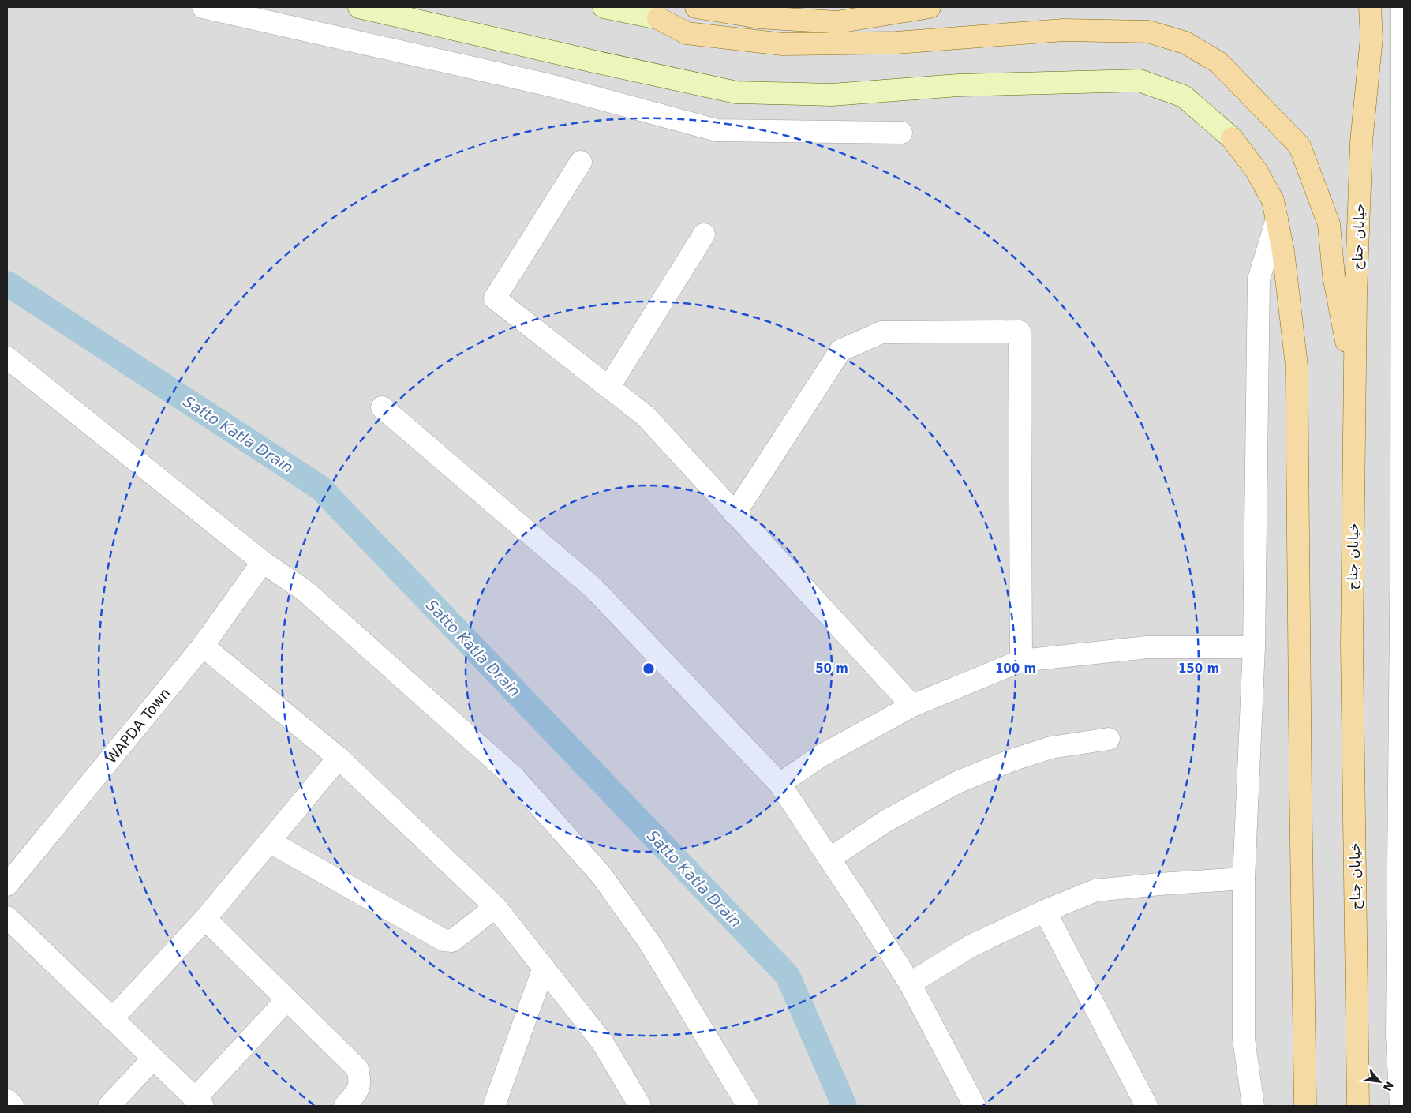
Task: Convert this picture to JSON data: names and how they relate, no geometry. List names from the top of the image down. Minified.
{"streets":{"main road":["خیابان جناح"],"street":["WAPDA Town"]},"water":["Satto Katla Drain"],"north":"bottom right","rings":["50 m","100 m","150 m"]}
